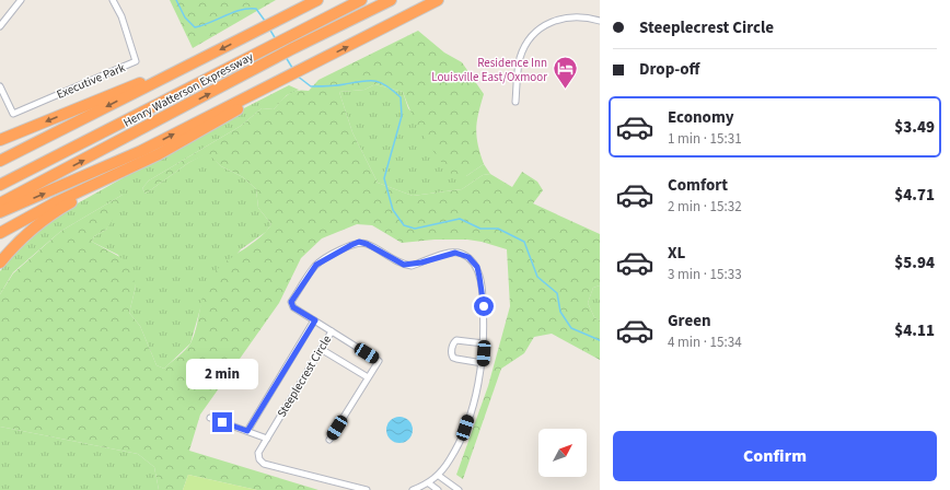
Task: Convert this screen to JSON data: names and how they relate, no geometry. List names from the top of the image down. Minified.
{"streets":{"highway":["Henry Watterson Expressway"],"street":["Executive Park","Steeplecrest Circle"]},"places":{"hotel":["Residence Inn Louisville East/Oxmoor"]},"north":"top right","page":{"banner":["Steeplecrest Circle","Drop-off"],"list":[{"name":"Economy","note":"1 min · 15:31","value":"$3.49"},{"name":"Comfort","note":"2 min · 15:32","value":"$4.71"},{"name":"XL","note":"3 min · 15:33","value":"$5.94"},{"name":"Green","note":"4 min · 15:34","value":"$4.11"}],"bubble":"2 min","buttons":"Confirm"}}
